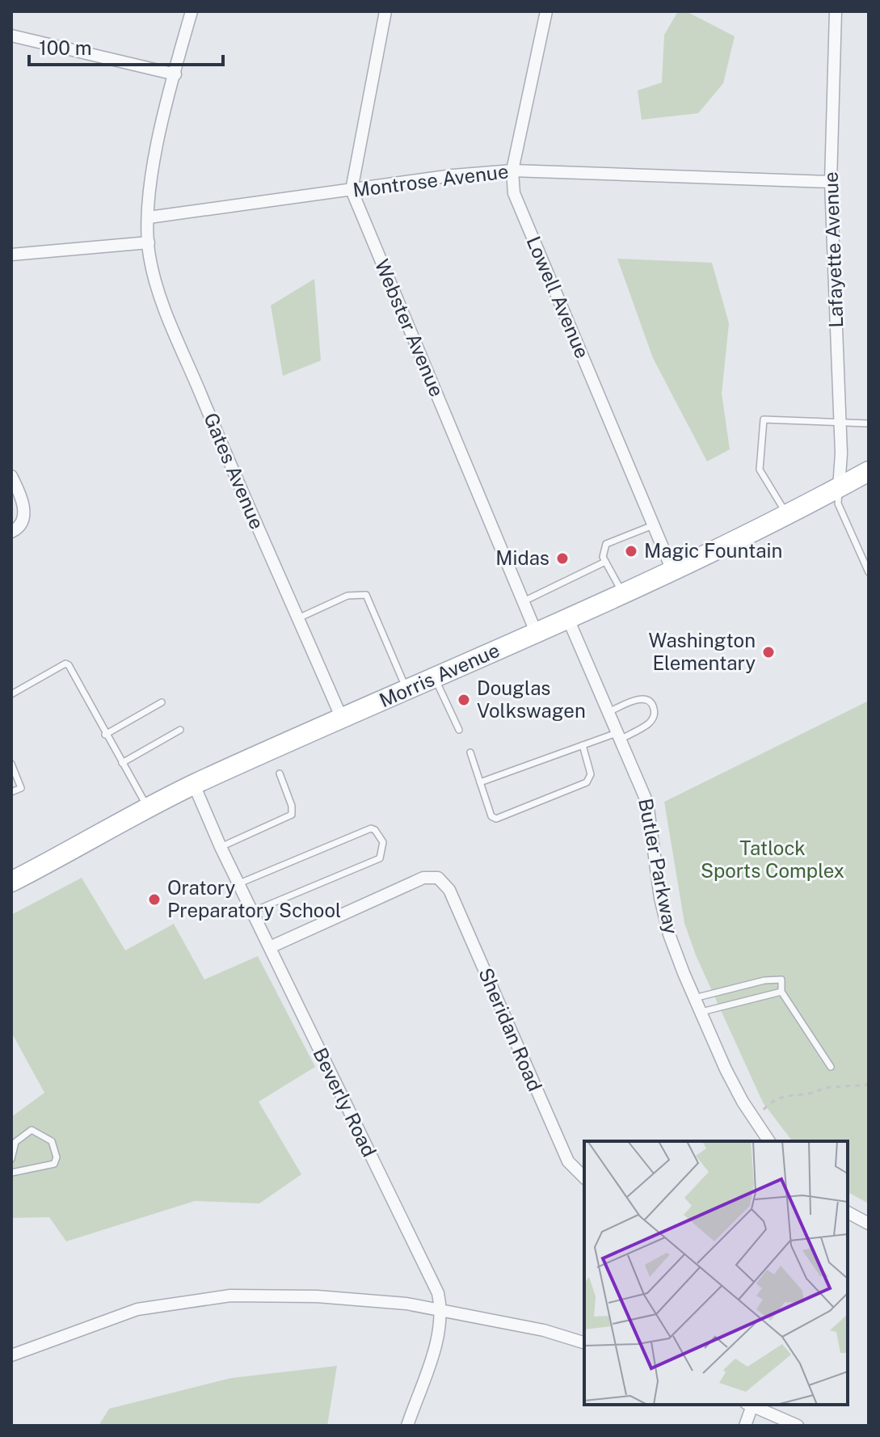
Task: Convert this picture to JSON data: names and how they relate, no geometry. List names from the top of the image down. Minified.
{"streets":{"main road":["Morris Avenue"],"street":["Montrose Avenue","Lafayette Avenue","Lowell Avenue","Webster Avenue","Gates Avenue","Butler Parkway","Sheridan Road","Beverly Road"]},"crossings":[["Montrose Avenue","Lafayette Avenue"],["Montrose Avenue","Lowell Avenue"],["Montrose Avenue","Webster Avenue"],["Montrose Avenue","Gates Avenue"],["Lafayette Avenue","Morris Avenue"],["Lowell Avenue","Morris Avenue"],["Webster Avenue","Morris Avenue"],["Gates Avenue","Morris Avenue"],["Morris Avenue","Butler Parkway"],["Morris Avenue","Beverly Road"],["Sheridan Road","Beverly Road"]],"parks":["Tatlock Sports Complex"],"places":["Magic Fountain","Midas","Washington Elementary","Douglas Volkswagen","Oratory Preparatory School"],"scale_bar":"100 m"}
